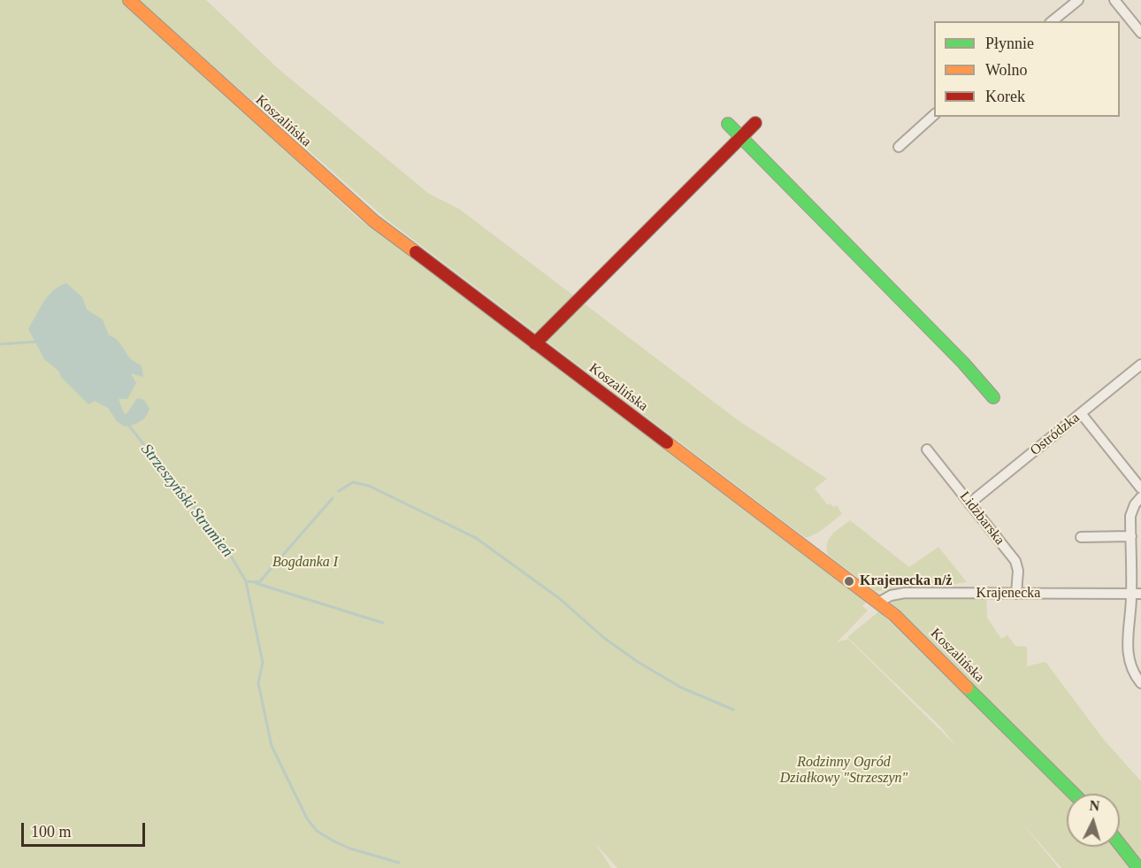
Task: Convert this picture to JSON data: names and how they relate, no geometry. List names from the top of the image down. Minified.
{"streets":{"street":["Koszalińska","Ostródzka","Lidzbarska","Krajenecka"]},"crossings":[["Koszalińska","Krajenecka"],["Ostródzka","Lidzbarska"],["Lidzbarska","Krajenecka"]],"water":["Strzeszyński Strumień"],"parks":["Bogdanka I","Rodzinny Ogród Działkowy \"Strzeszyn\""],"places":["Krajenecka n/ż"],"legend":["Płynnie","Wolno","Korek"],"scale_bar":"100 m","north":"top"}
